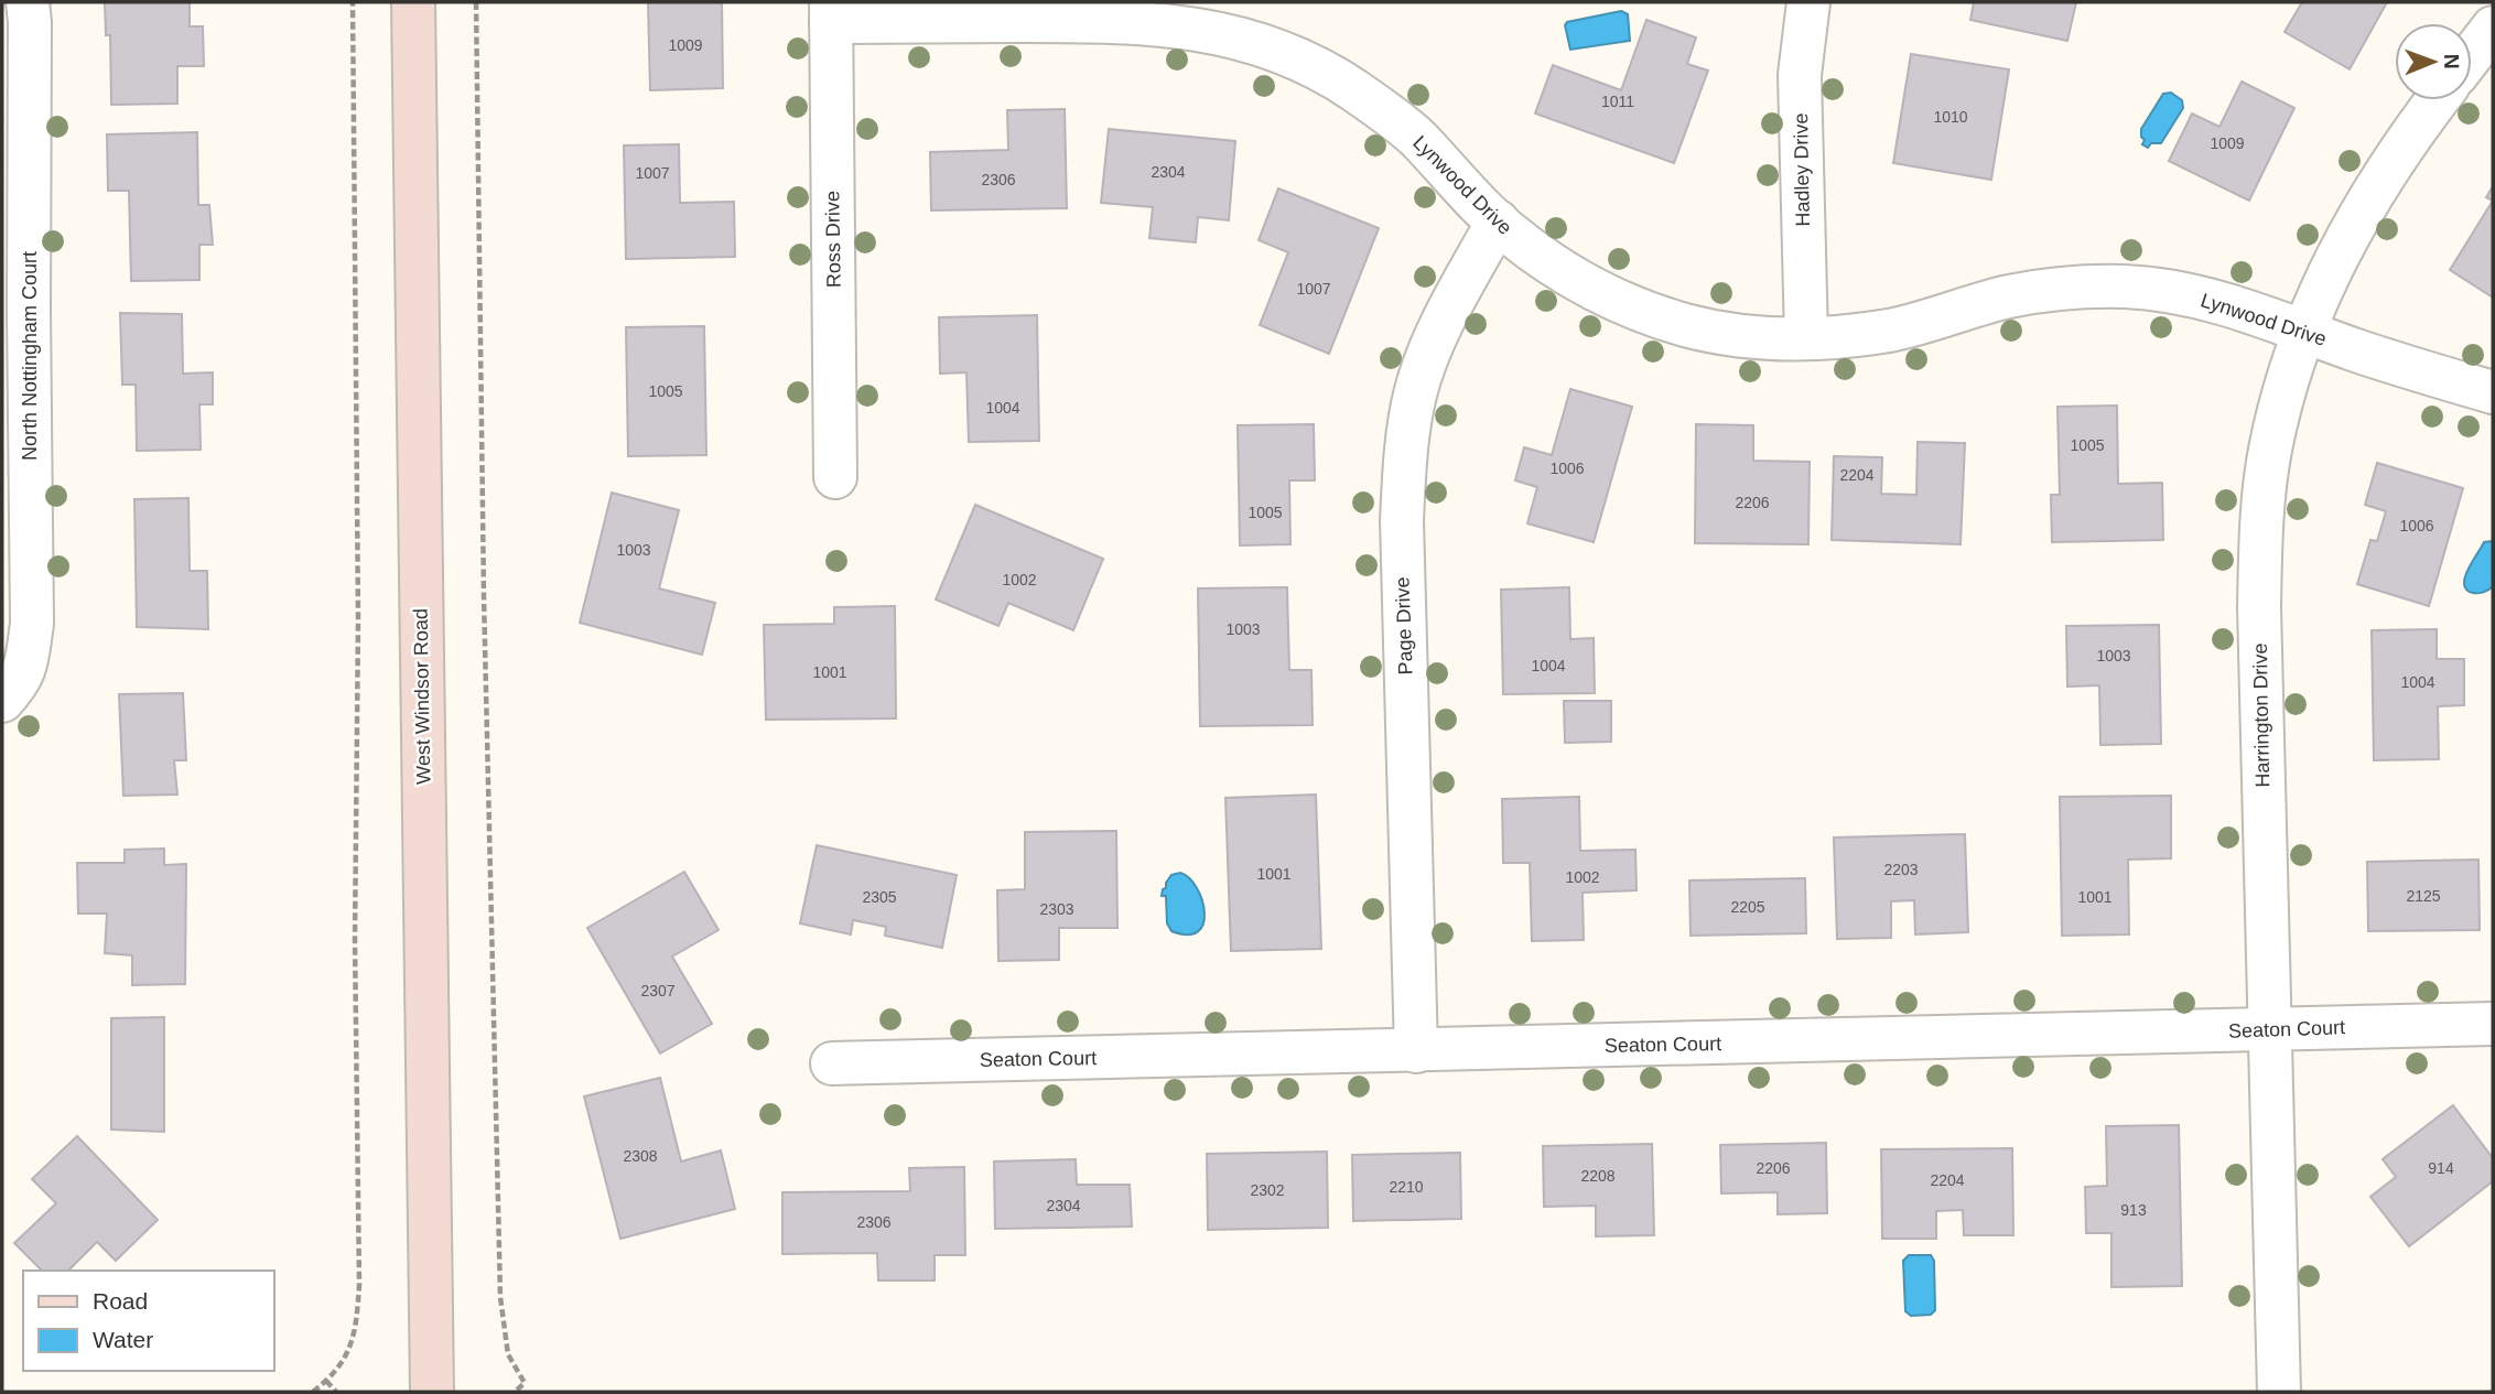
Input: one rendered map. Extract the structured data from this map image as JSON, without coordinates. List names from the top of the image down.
{
  "streets": {
    "main road": ["West Windsor Road"],
    "street": [
      "Hadley Drive",
      "Lynwood Drive",
      "Ross Drive",
      "North Nottingham Court",
      "Page Drive",
      "Harrington Drive",
      "Seaton Court"
    ]
  },
  "crossings": [
    ["Hadley Drive", "Lynwood Drive"],
    ["Lynwood Drive", "Ross Drive"],
    ["Lynwood Drive", "Page Drive"],
    ["Lynwood Drive", "Harrington Drive"],
    ["Page Drive", "Seaton Court"],
    ["Harrington Drive", "Seaton Court"]
  ],
  "house_numbers": [
    "1009",
    "1011",
    "1010",
    "1009",
    "2304",
    "1007",
    "2306",
    "1007",
    "1005",
    "1004",
    "1005",
    "1006",
    "2204",
    "2206",
    "1005",
    "1006",
    "1003",
    "1002",
    "1003",
    "1003",
    "1004",
    "1001",
    "1004",
    "2203",
    "1001",
    "1002",
    "2125",
    "2305",
    "1001",
    "2205",
    "2303",
    "2307",
    "2308",
    "2206",
    "914",
    "2208",
    "2204",
    "2210",
    "2302",
    "2304",
    "913",
    "2306"
  ],
  "legend": ["Road", "Water"],
  "north": "right"
}
